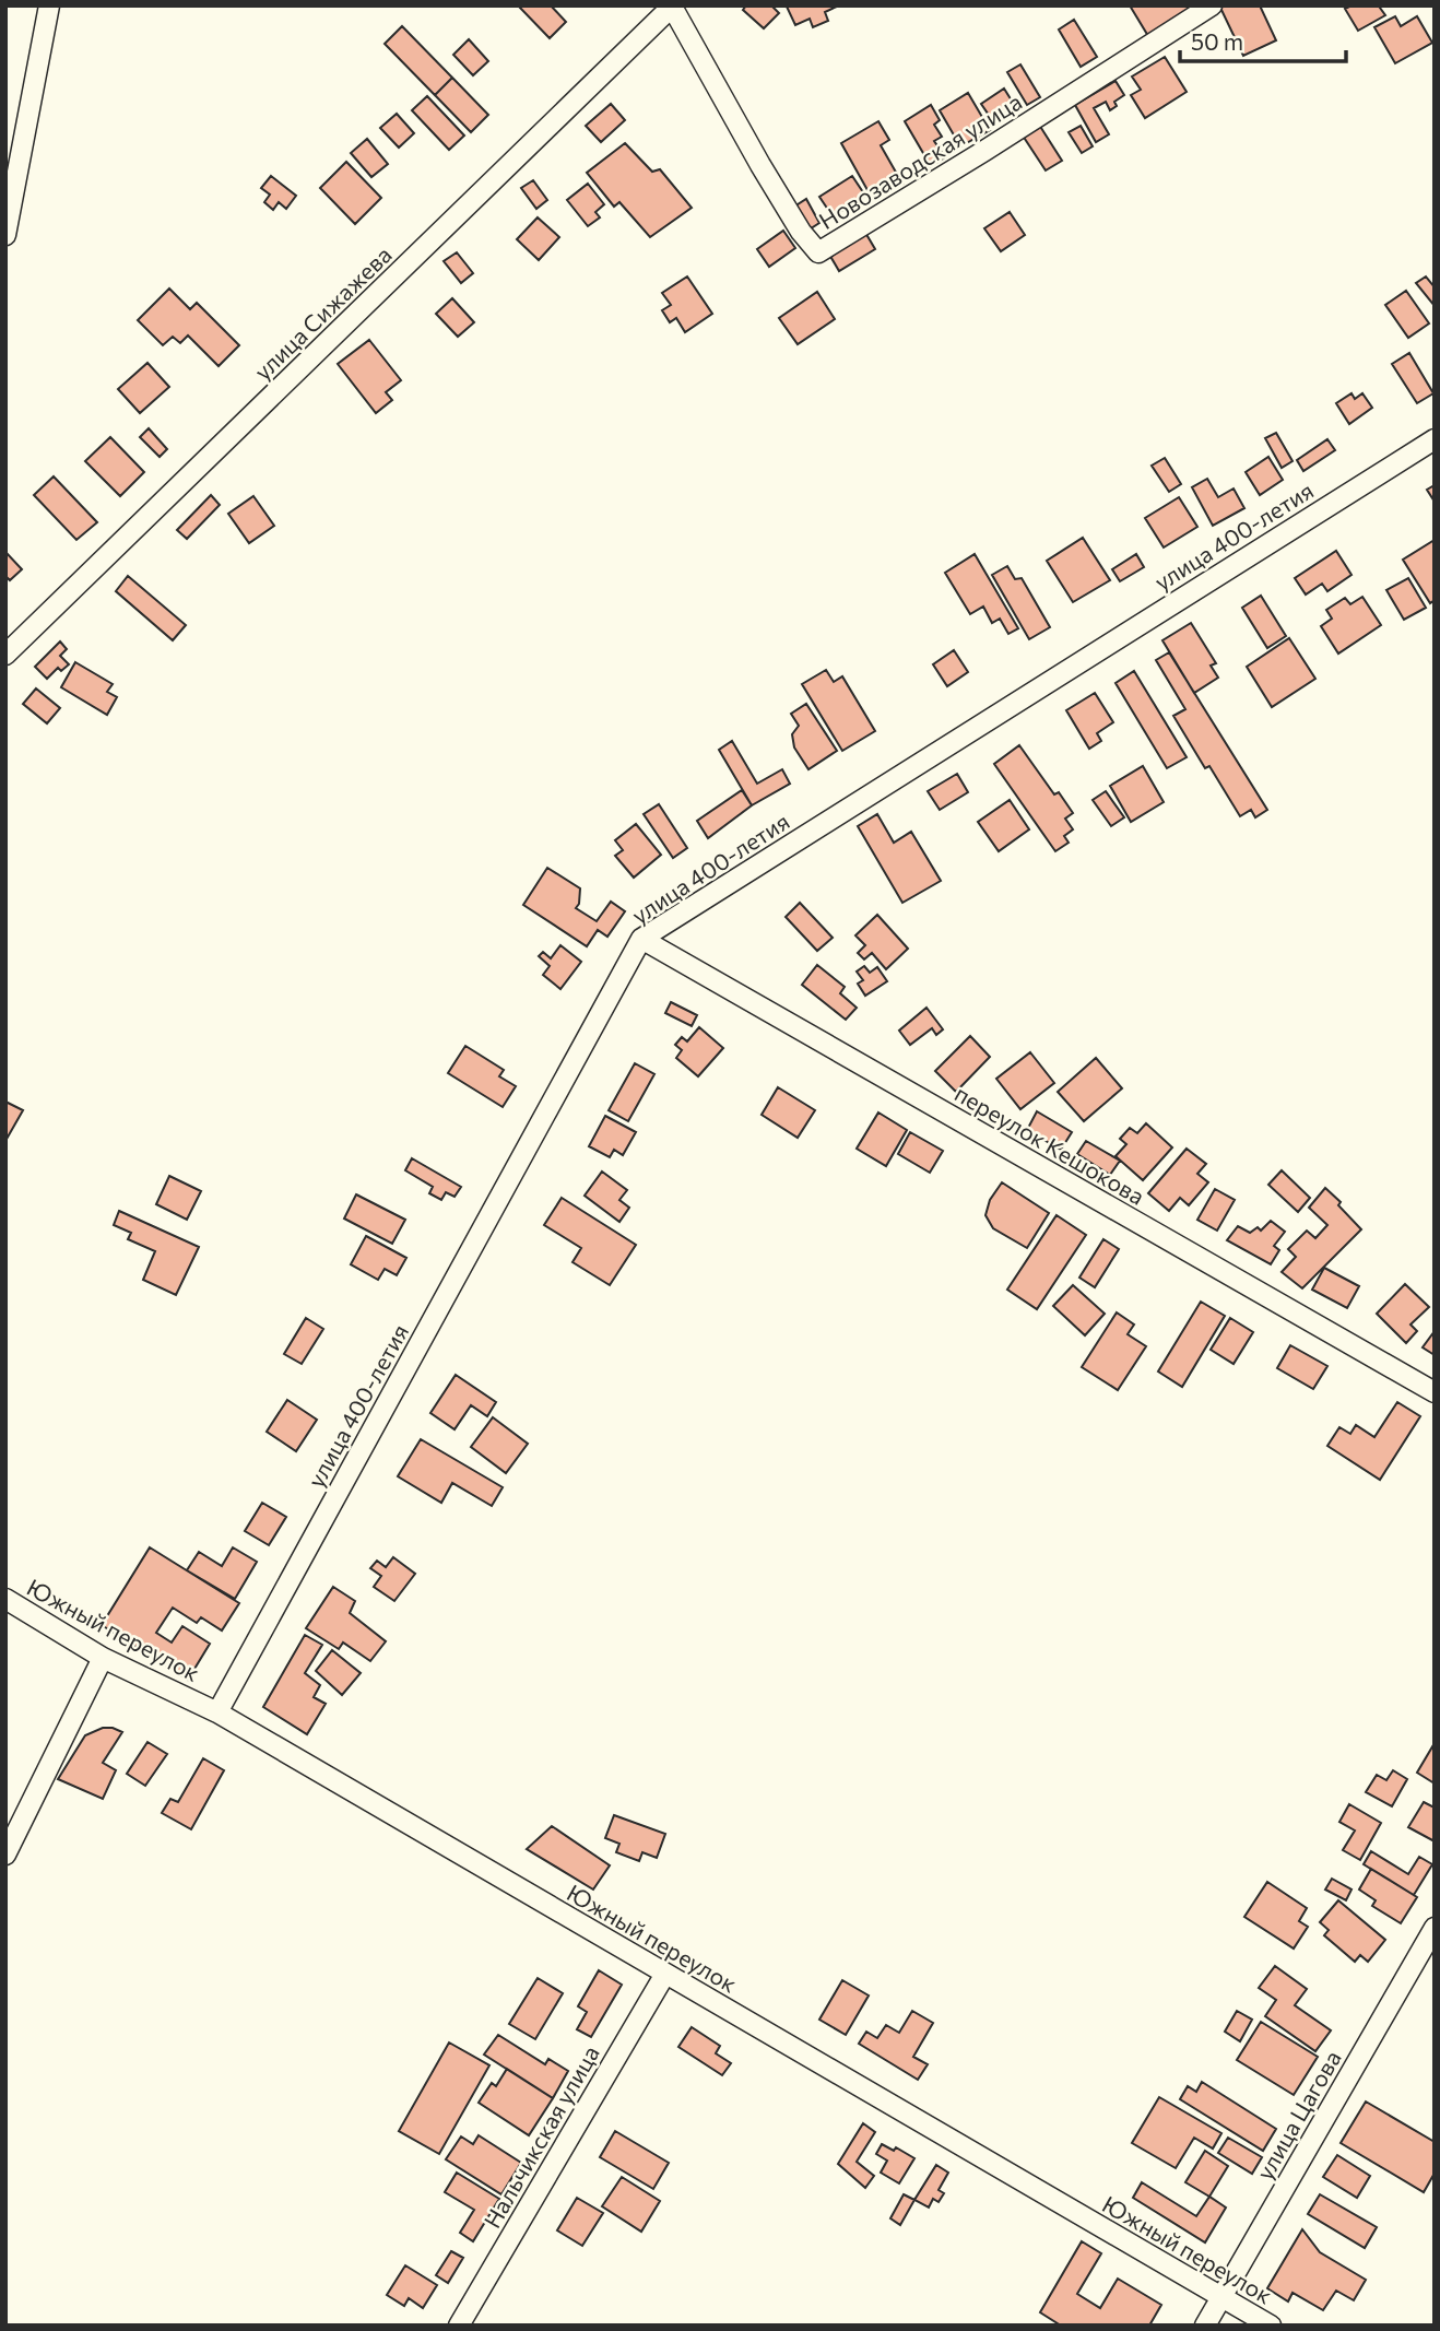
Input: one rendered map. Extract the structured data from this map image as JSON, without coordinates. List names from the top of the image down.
{
  "streets": {
    "street": [
      "Новозаводская улица",
      "улица Сижажева",
      "улица 400-летия",
      "переулок Кешокова",
      "Южный переулок",
      "улица Цагова",
      "Нальчикская улица"
    ]
  },
  "crossings": [
    ["Новозаводская улица", "улица Сижажева"],
    ["улица 400-летия", "переулок Кешокова"],
    ["улица 400-летия", "Южный переулок"],
    ["Южный переулок", "улица Цагова"],
    ["Южный переулок", "Нальчикская улица"]
  ],
  "scale_bar": "50 m"
}
